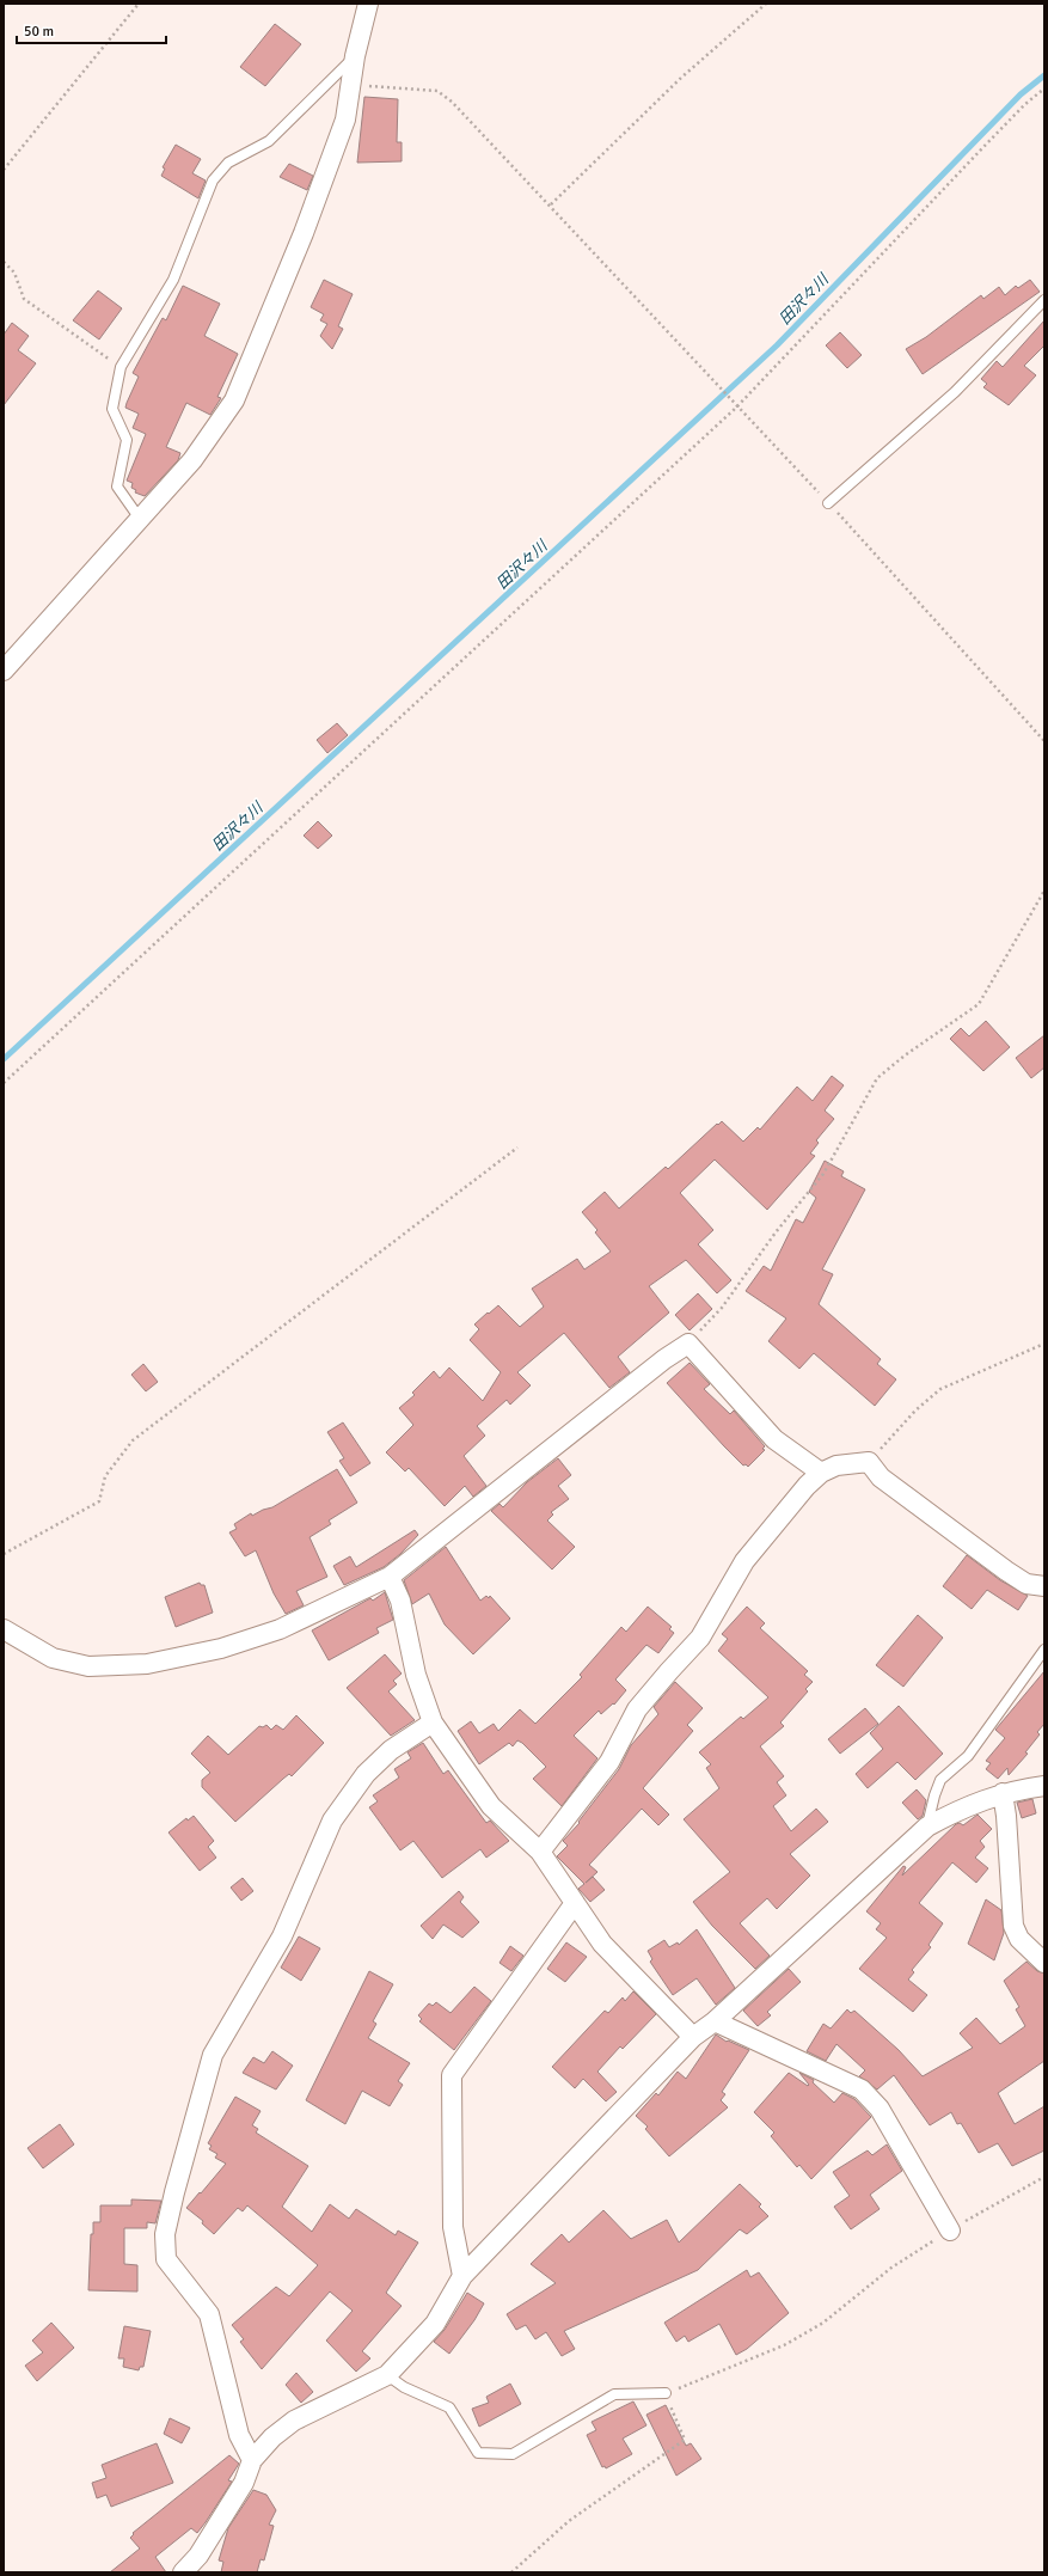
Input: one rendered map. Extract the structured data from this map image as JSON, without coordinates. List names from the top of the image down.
{
  "water": ["田沢々川"],
  "scale_bar": "50 m"
}
